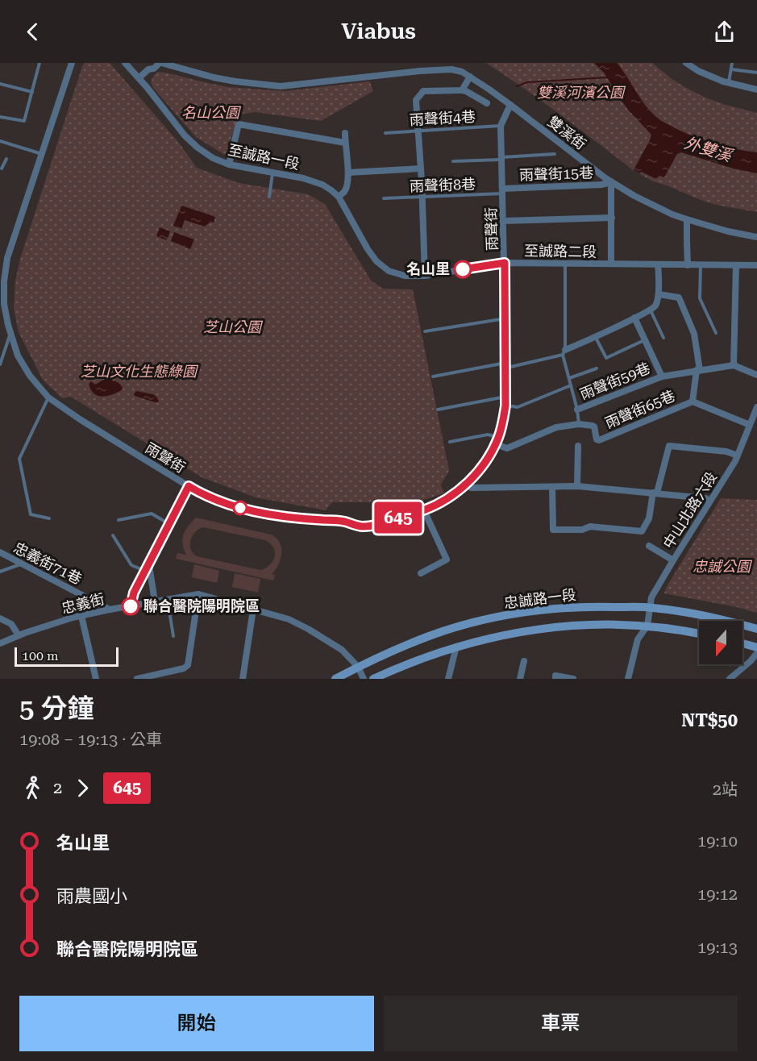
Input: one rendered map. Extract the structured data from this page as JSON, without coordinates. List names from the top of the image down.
{
  "streets": {
    "street": [
      "雙溪街",
      "至誠路一段",
      "雨聲街15巷",
      "雨聲街",
      "至誠路二段",
      "雨聲街59巷",
      "雨聲街65巷",
      "中山北路六段",
      "忠義街71巷",
      "忠誠路一段",
      "忠義街"
    ],
    "lane": ["雨聲街4巷", "雨聲街8巷"]
  },
  "crossings": [
    ["雨聲街4巷", "雨聲街"],
    ["雙溪街", "雨聲街15巷"],
    ["雙溪街", "雨聲街"],
    ["至誠路一段", "至誠路二段"],
    ["雨聲街15巷", "雨聲街8巷"],
    ["雨聲街15巷", "雨聲街"],
    ["雨聲街8巷", "雨聲街"],
    ["雨聲街", "至誠路二段"],
    ["雨聲街", "雨聲街59巷"],
    ["雨聲街59巷", "雨聲街65巷"],
    ["中山北路六段", "忠誠路一段"],
    ["忠義街71巷", "忠義街"],
    ["忠誠路一段", "忠義街"]
  ],
  "water": ["外雙溪"],
  "parks": [
    "雙溪河濱公園",
    "名山公園",
    "芝山公園",
    "芝山文化生態綠園",
    "忠誠公園"
  ],
  "places": ["名山里", "聯合醫院陽明院區"],
  "lines": ["bus line 645"],
  "scale_bar": "100 m",
  "north": "bottom",
  "page": {
    "header": "Viabus",
    "on_map": "645",
    "scale": "100 m",
    "heading": ["5 分鐘", "19:08 – 19:13 · 公車", "NT$50"],
    "legs": ["2", "645", "2站"],
    "list": [
      {
        "name": "名山里",
        "value": "19:10"
      },
      {
        "name": "雨農國小",
        "value": "19:12"
      },
      {
        "name": "聯合醫院陽明院區",
        "value": "19:13"
      }
    ],
    "buttons": ["開始", "車票"]
  }
}
